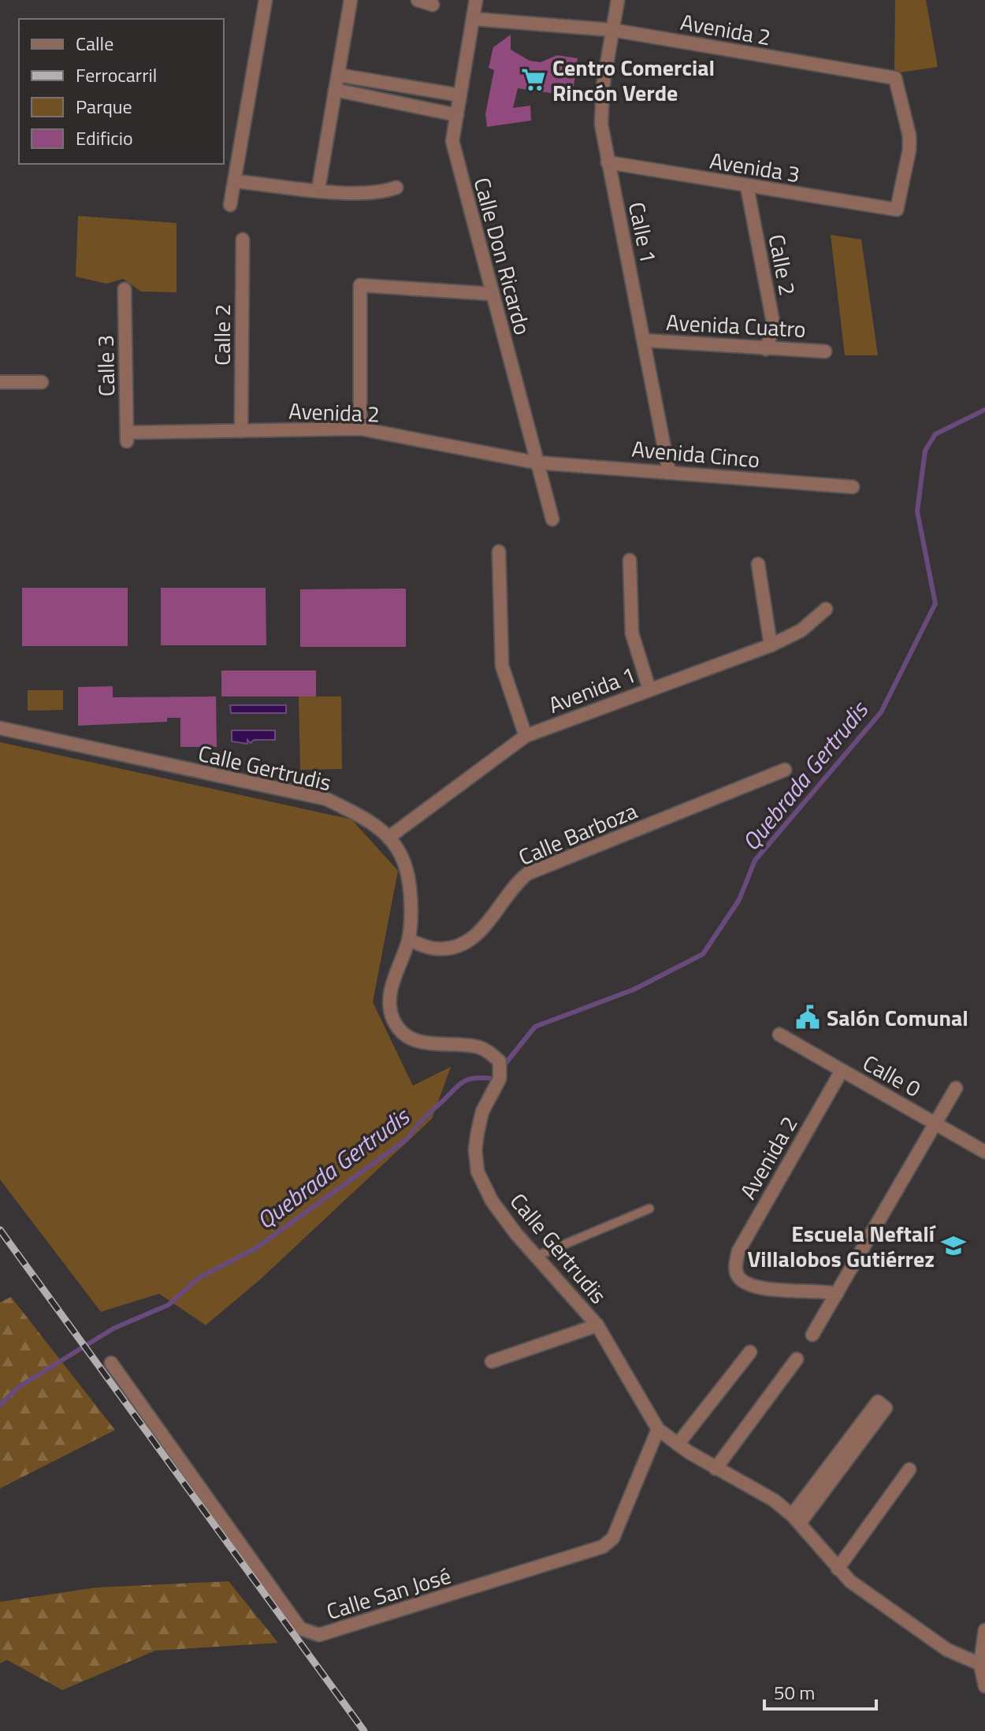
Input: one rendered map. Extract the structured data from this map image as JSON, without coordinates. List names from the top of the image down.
{
  "streets": {
    "street": [
      "Avenida 2",
      "Avenida 3",
      "Calle 1",
      "Calle Don Ricardo",
      "Calle 2",
      "Avenida Cuatro",
      "Calle 3",
      "Avenida Cinco",
      "Avenida 1",
      "Calle Gertrudis",
      "Calle Barboza",
      "Calle 0",
      "Calle San José"
    ]
  },
  "crossings": [
    ["Avenida 2", "Avenida 3"],
    ["Avenida 2", "Calle 1"],
    ["Avenida 2", "Calle Don Ricardo"],
    ["Avenida 2", "Calle 2"],
    ["Avenida 2", "Calle 3"],
    ["Avenida 2", "Avenida Cinco"],
    ["Avenida 2", "Calle 0"],
    ["Avenida 3", "Calle 1"],
    ["Avenida 3", "Calle 2"],
    ["Calle 1", "Avenida Cuatro"],
    ["Calle 1", "Avenida Cinco"],
    ["Calle Don Ricardo", "Avenida Cinco"],
    ["Calle 2", "Avenida Cuatro"],
    ["Avenida 1", "Calle Gertrudis"],
    ["Calle Gertrudis", "Calle Barboza"],
    ["Calle Gertrudis", "Calle San José"]
  ],
  "water": ["Quebrada Gertrudis"],
  "places": {
    "supermarket": ["Centro Comercial Rincón Verde"],
    "public building": ["Salón Comunal"],
    "school or university": ["Escuela Neftalí Villalobos Gutiérrez"]
  },
  "legend": [
    "Calle",
    "Ferrocarril",
    "Parque",
    "Edificio"
  ],
  "scale_bar": "50 m"
}
